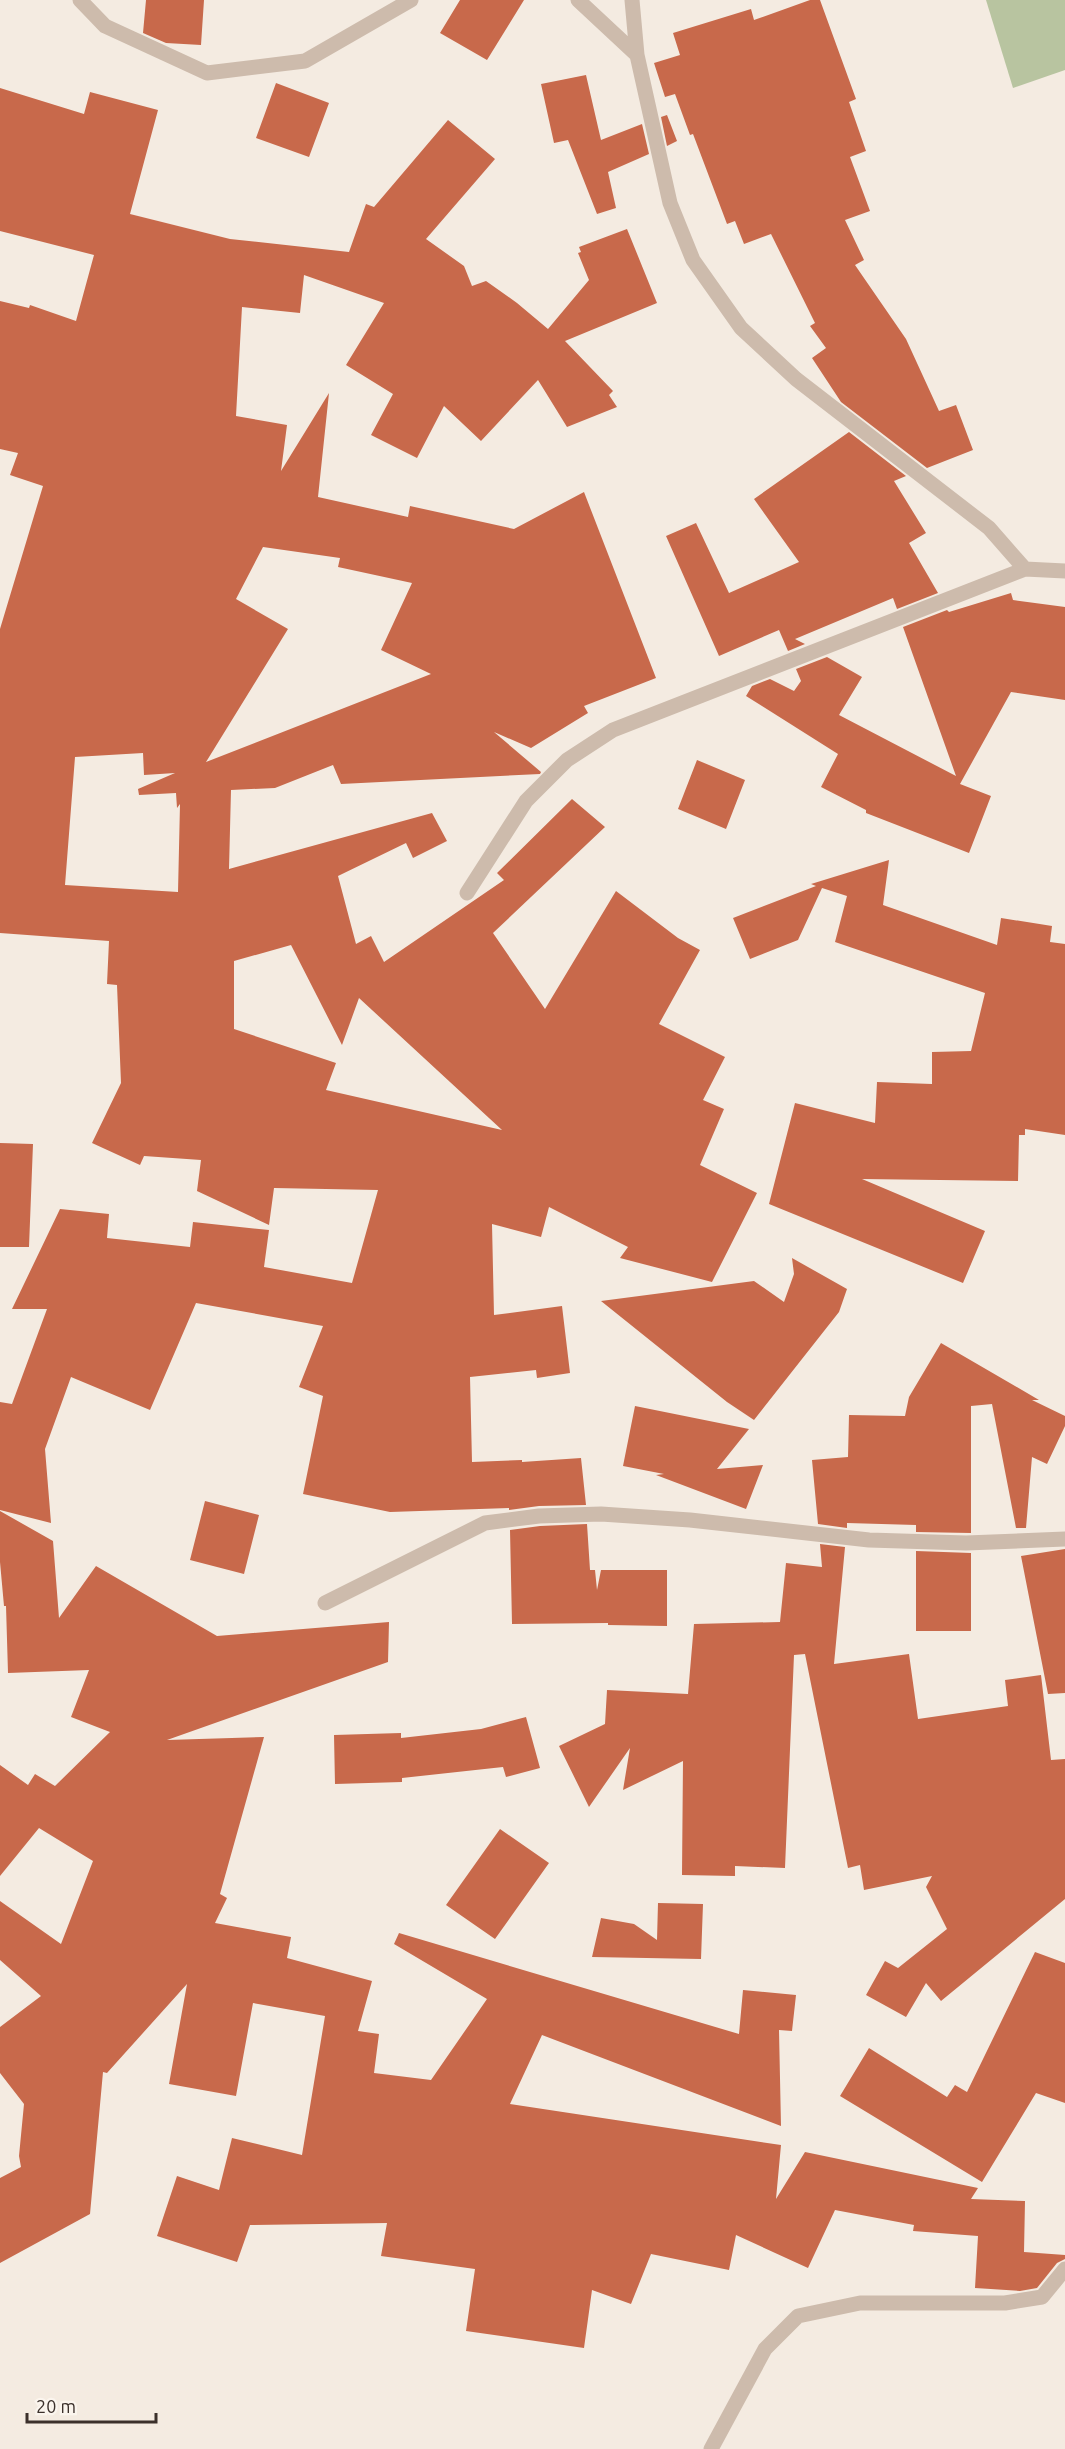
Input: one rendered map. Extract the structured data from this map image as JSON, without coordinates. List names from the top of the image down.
{
  "scale_bar": "20 m"
}
